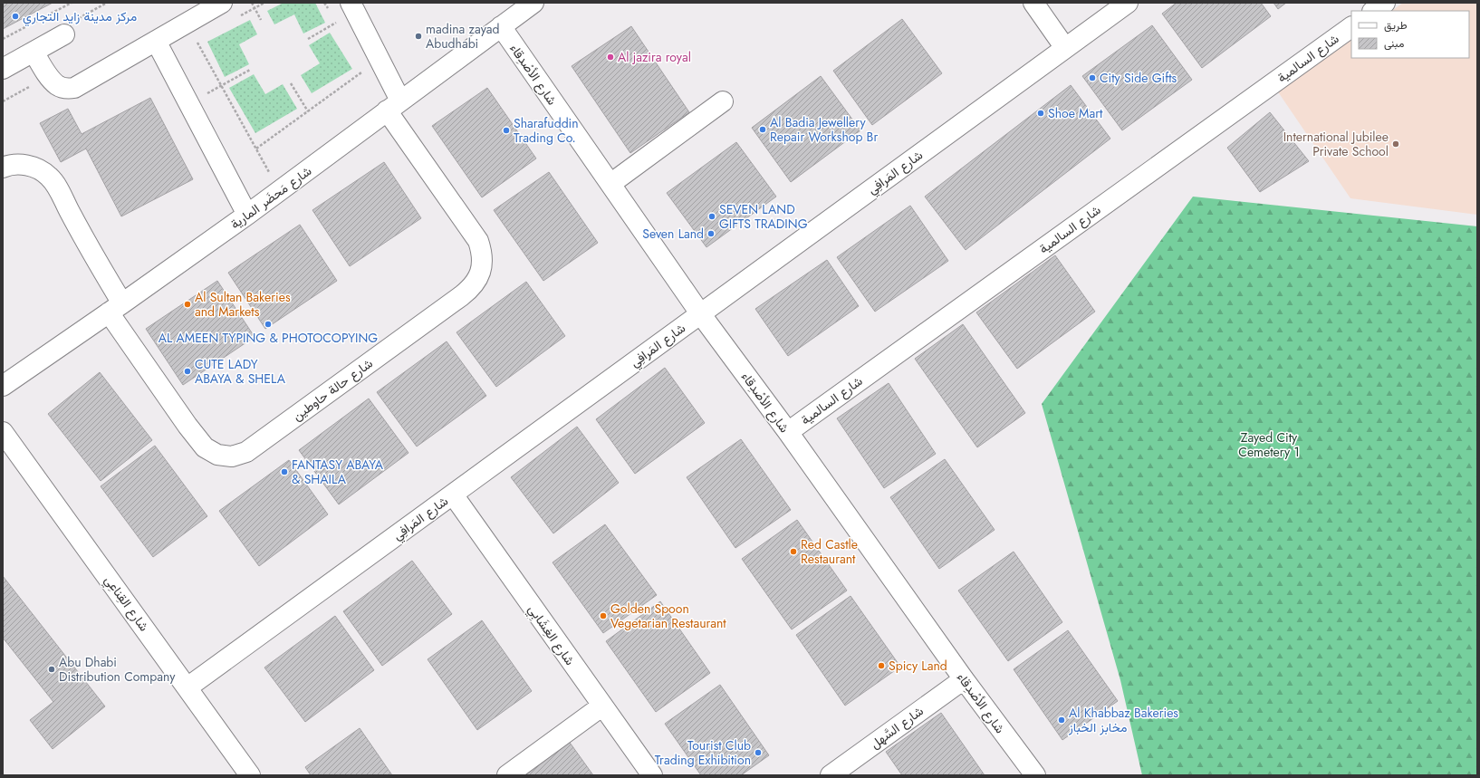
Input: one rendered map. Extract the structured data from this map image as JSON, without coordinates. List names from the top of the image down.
{
  "streets": {
    "street": [
      "شارع السالمية",
      "شارع الأصْدِقاء",
      "شارع المَرافِي",
      "شارع مَحضَر المارية",
      "شارع حالة حاوطين",
      "شارع القِناعِي",
      "شارع الغِشَابِي",
      "شارع السَّهل"
    ]
  },
  "crossings": [
    ["شارع السالمية", "شارع الأصْدِقاء"],
    ["شارع الأصْدِقاء", "شارع المَرافِي"],
    ["شارع الأصْدِقاء", "شارع مَحضَر المارية"],
    ["شارع الأصْدِقاء", "شارع السَّهل"],
    ["شارع المَرافِي", "شارع القِناعِي"],
    ["شارع المَرافِي", "شارع الغِشَابِي"],
    ["شارع مَحضَر المارية", "شارع حالة حاوطين"]
  ],
  "parks": ["Zayed City Cemetery 1"],
  "places": [
    "مركز مدينة زايد التجاري",
    "madina zayad Abudhabi",
    "Al jazira royal",
    "City Side Gifts",
    "Shoe Mart",
    "Al Badia Jewellery Repair Workshop Br",
    "Sharafuddin Trading Co.",
    "International Jubilee Private School",
    "SEVEN LAND GIFTS TRADING",
    "Seven Land",
    "Al Sultan Bakeries and Markets",
    "AL AMEEN TYPING & PHOTOCOPYING",
    "CUTE LADY ABAYA & SHELA",
    "FANTASY ABAYA & SHAILA",
    "Red Castle Restaurant",
    "Golden Spoon Vegetarian Restaurant",
    "Spicy Land",
    "Abu Dhabi Distribution Company",
    "Al Khabbaz Bakeries مخابز الخباز",
    "Tourist Club Trading Exhibition"
  ],
  "legend": ["طريق", "مبنى"]
}
